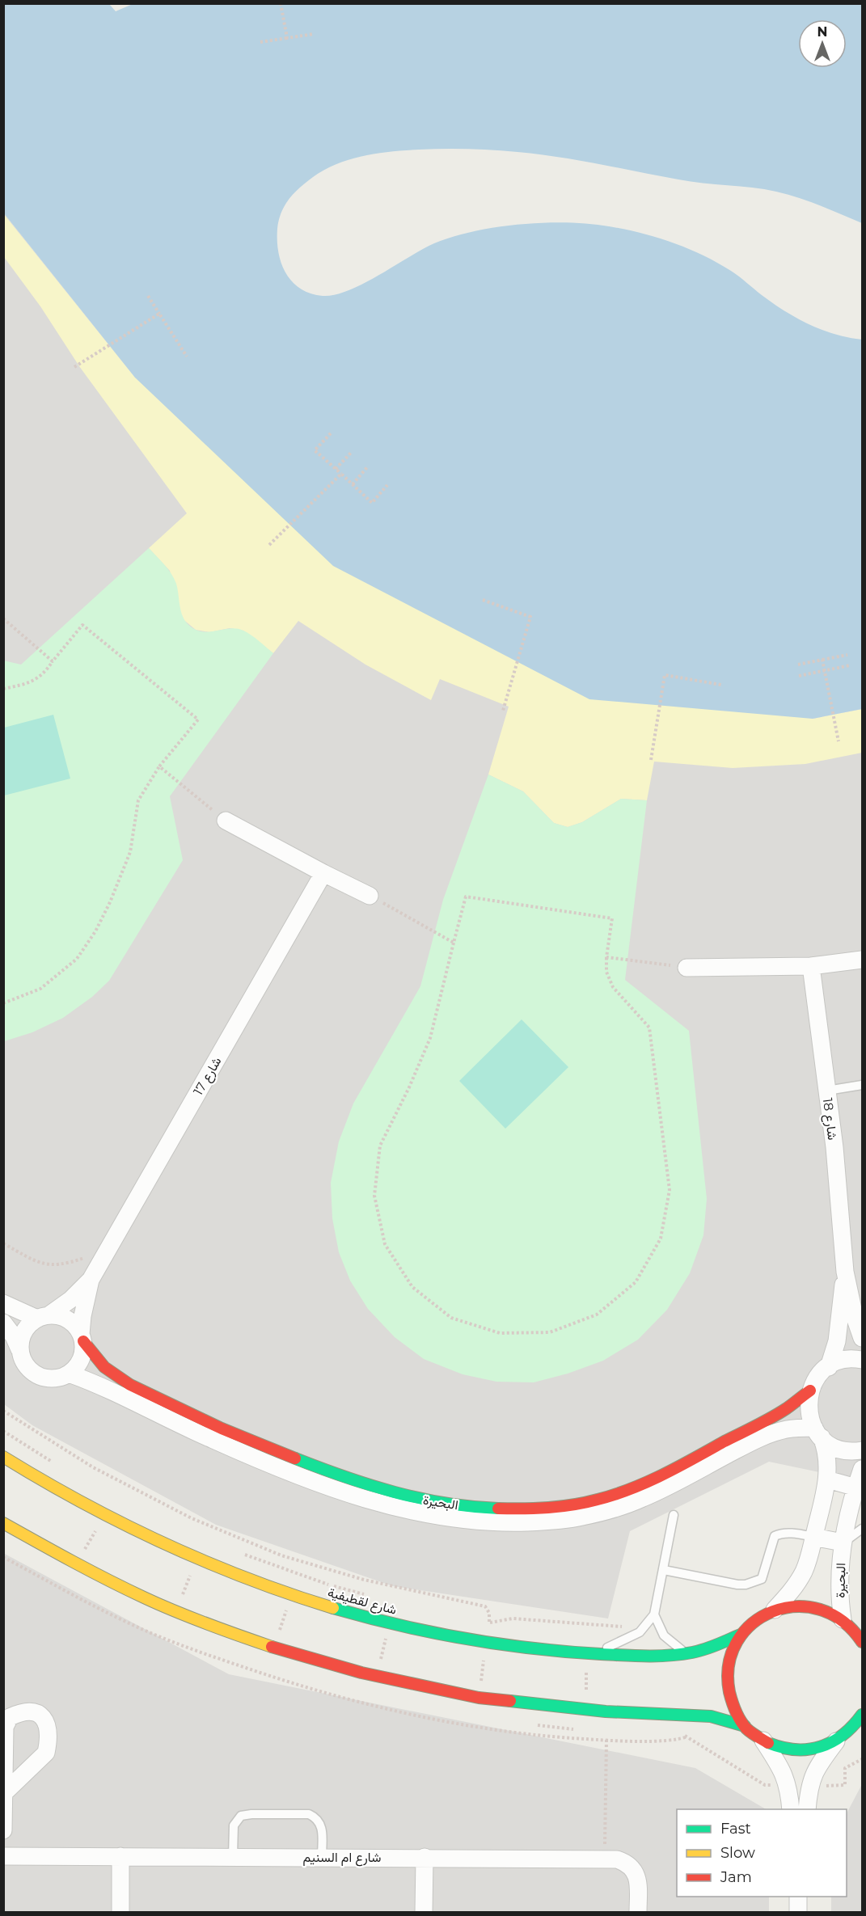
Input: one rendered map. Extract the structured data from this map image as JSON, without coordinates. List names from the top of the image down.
{
  "streets": {
    "street": [
      "شارع 17",
      "شارع 18",
      "البحيرة",
      "شارع لقطيفية",
      "شارع ام السنيم"
    ]
  },
  "crossings": [
    ["شارع 17", "البحيرة"]
  ],
  "legend": ["Fast", "Slow", "Jam"],
  "north": "top"
}
